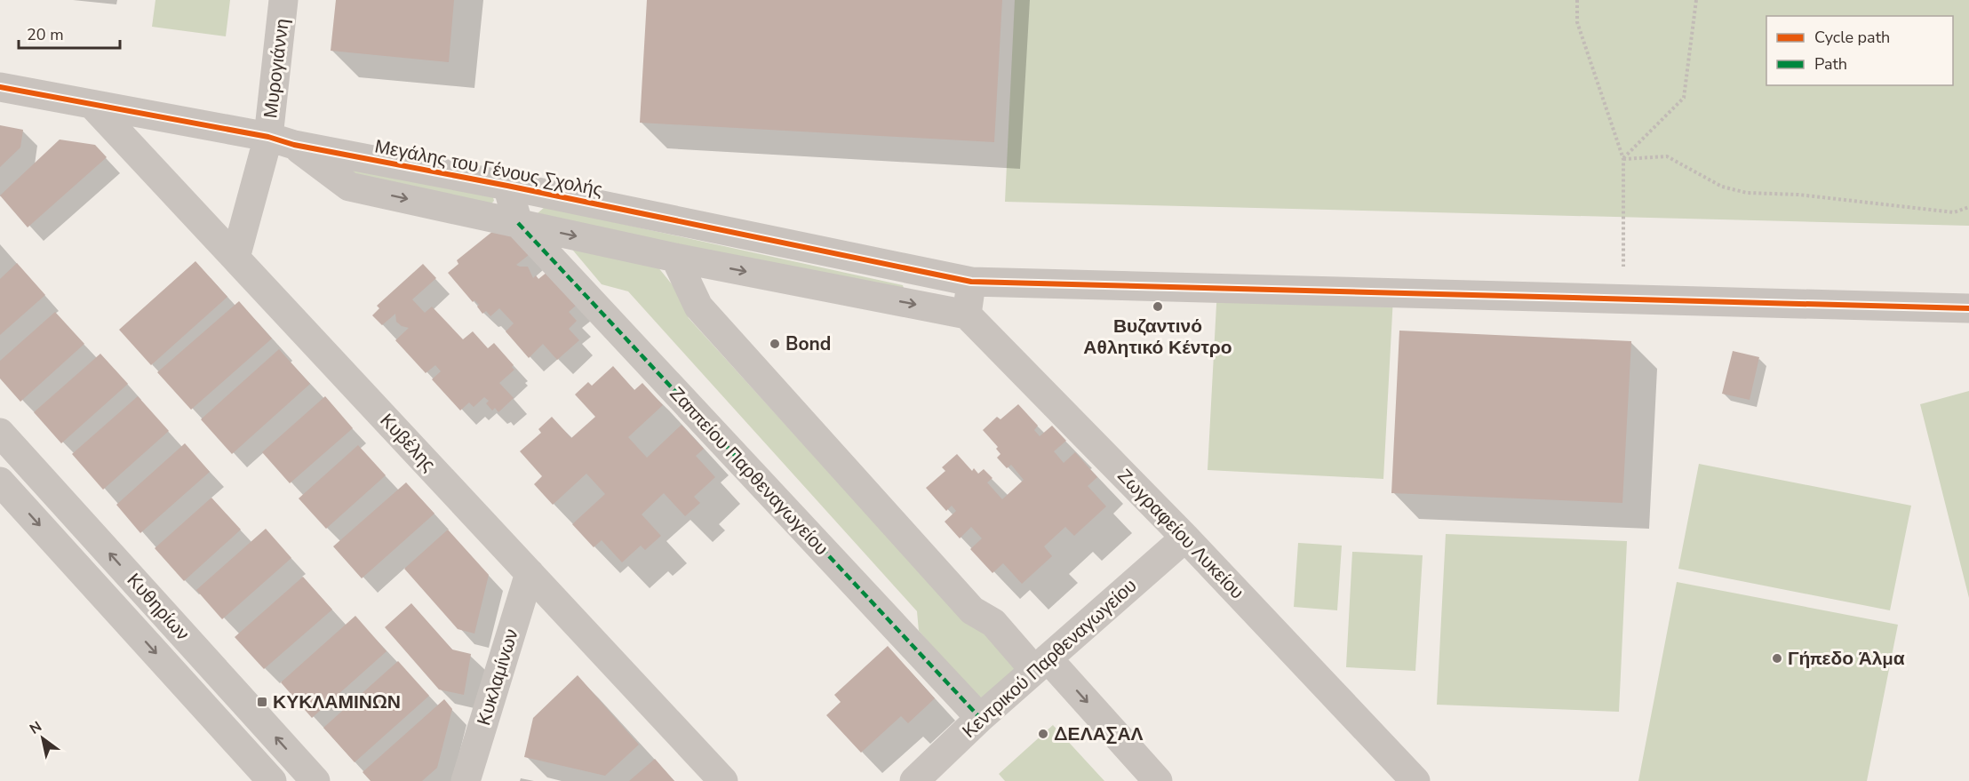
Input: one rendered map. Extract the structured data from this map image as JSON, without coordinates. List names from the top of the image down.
{
  "streets": {
    "street": [
      "Μυρογιάννη",
      "Μεγάλης του Γένους Σχολής",
      "Κυβέλης",
      "Ζαππείου Παρθεναγωγείου",
      "Ζωγραφείου Λυκείου",
      "Κυθηρίων",
      "Κεντρικού Παρθεναγωγείου",
      "Κυκλαμίνων"
    ]
  },
  "crossings": [
    ["Μυρογιάννη", "Μεγάλης του Γένους Σχολής"],
    ["Μυρογιάννη", "Κυβέλης"],
    ["Μεγάλης του Γένους Σχολής", "Κυβέλης"],
    ["Μεγάλης του Γένους Σχολής", "Ζαππείου Παρθεναγωγείου"],
    ["Μεγάλης του Γένους Σχολής", "Ζωγραφείου Λυκείου"],
    ["Κυβέλης", "Κυκλαμίνων"],
    ["Ζαππείου Παρθεναγωγείου", "Κεντρικού Παρθεναγωγείου"],
    ["Ζωγραφείου Λυκείου", "Κεντρικού Παρθεναγωγείου"]
  ],
  "places": {
    "other": [
      "Βυζαντινό Αθλητικό Κέντρο",
      "Bond",
      "Γήπεδο Άλμα",
      "ΔΕΛΑΣΑΛ"
    ],
    "transit": ["ΚΥΚΛΑΜΙΝΩΝ"]
  },
  "legend": ["Cycle path", "Path"],
  "scale_bar": "20 m",
  "north": "top left"
}
